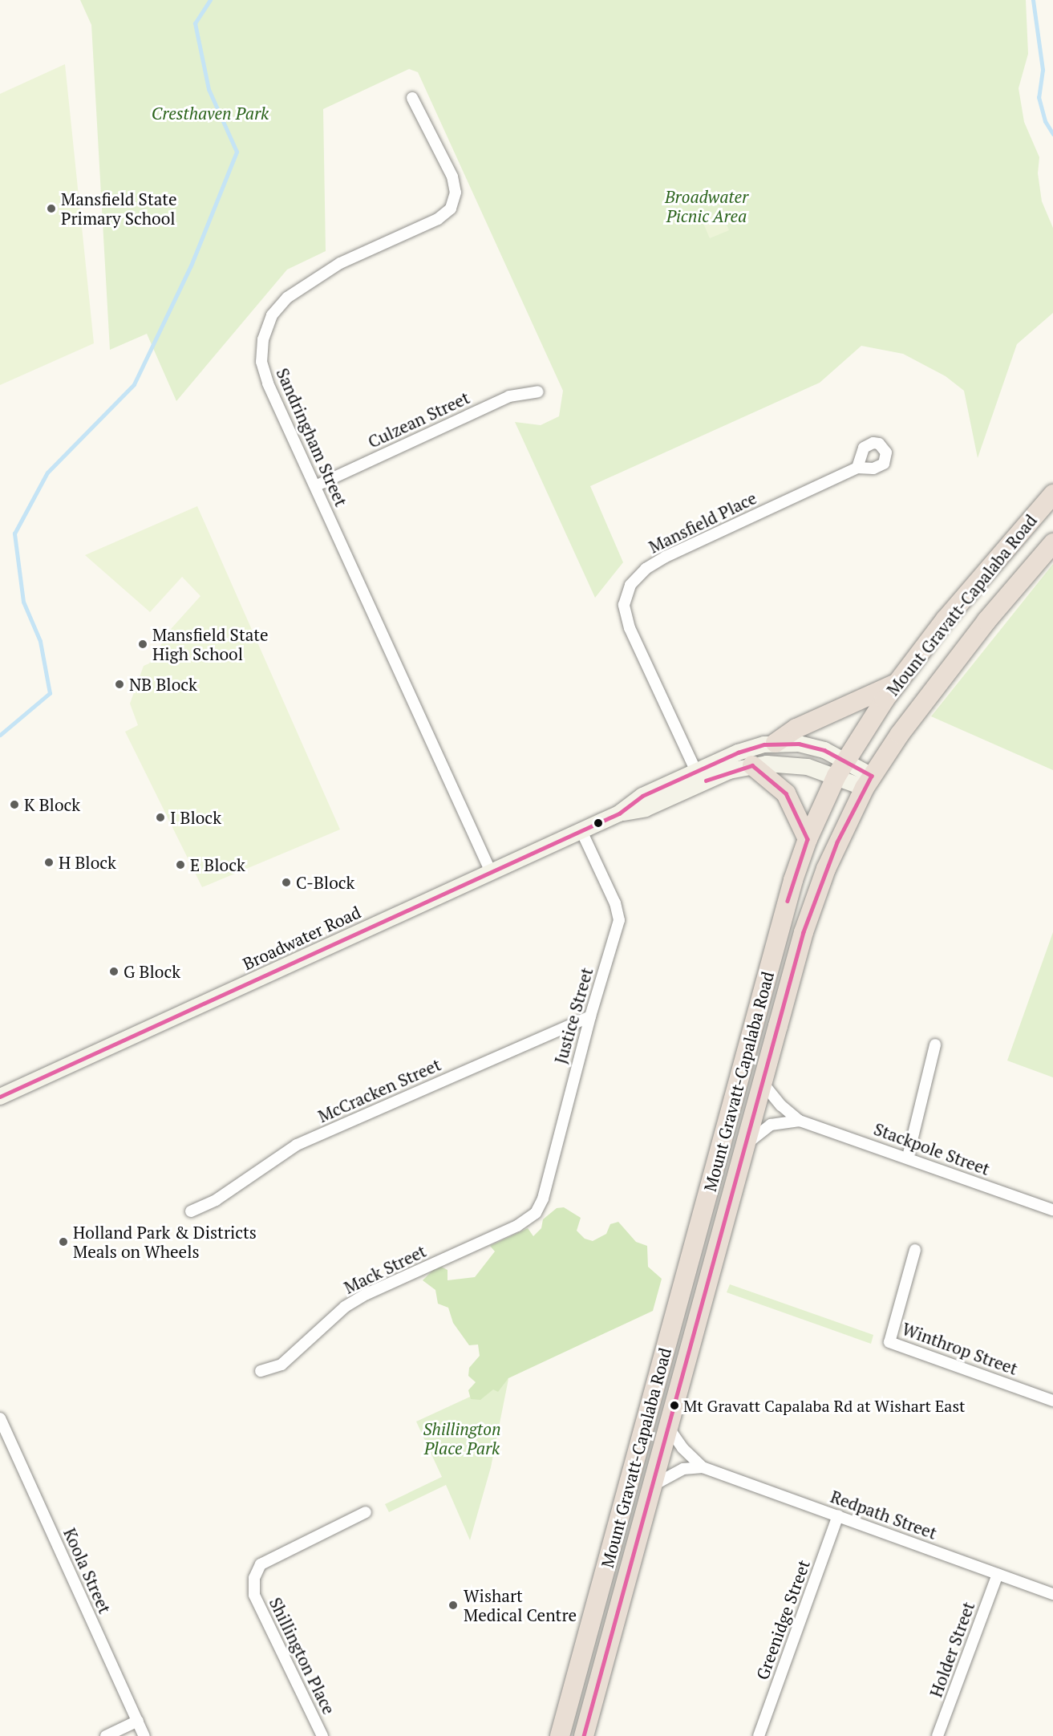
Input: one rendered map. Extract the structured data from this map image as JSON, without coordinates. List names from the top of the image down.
{
  "streets": {
    "highway": ["Mount Gravatt-Capalaba Road"],
    "main road": ["Broadwater Road"],
    "street": [
      "Culzean Street",
      "Sandringham Street",
      "Mansfield Place",
      "Justice Street",
      "McCracken Street",
      "Stackpole Street",
      "Mack Street",
      "Winthrop Street",
      "Redpath Street",
      "Koola Street",
      "Greenidge Street",
      "Holder Street",
      "Shillington Place"
    ]
  },
  "crossings": [
    ["Culzean Street", "Sandringham Street"],
    ["Sandringham Street", "Broadwater Road"],
    ["Mansfield Place", "Broadwater Road"],
    ["Mount Gravatt-Capalaba Road", "Broadwater Road"],
    ["Mount Gravatt-Capalaba Road", "Stackpole Street"],
    ["Mount Gravatt-Capalaba Road", "Redpath Street"],
    ["Broadwater Road", "Justice Street"],
    ["Justice Street", "McCracken Street"],
    ["Justice Street", "Mack Street"],
    ["Redpath Street", "Greenidge Street"],
    ["Redpath Street", "Holder Street"]
  ],
  "parks": ["Cresthaven Park", "Broadwater Picnic Area", "Shillington Place Park"],
  "places": [
    "Mansfield State Primary School",
    "Mansfield State High School",
    "NB Block",
    "K Block",
    "I Block",
    "H Block",
    "E Block",
    "C-Block",
    "G Block",
    "Holland Park & Districts Meals on Wheels",
    "Mt Gravatt Capalaba Rd at Wishart East",
    "Wishart Medical Centre"
  ]
}
